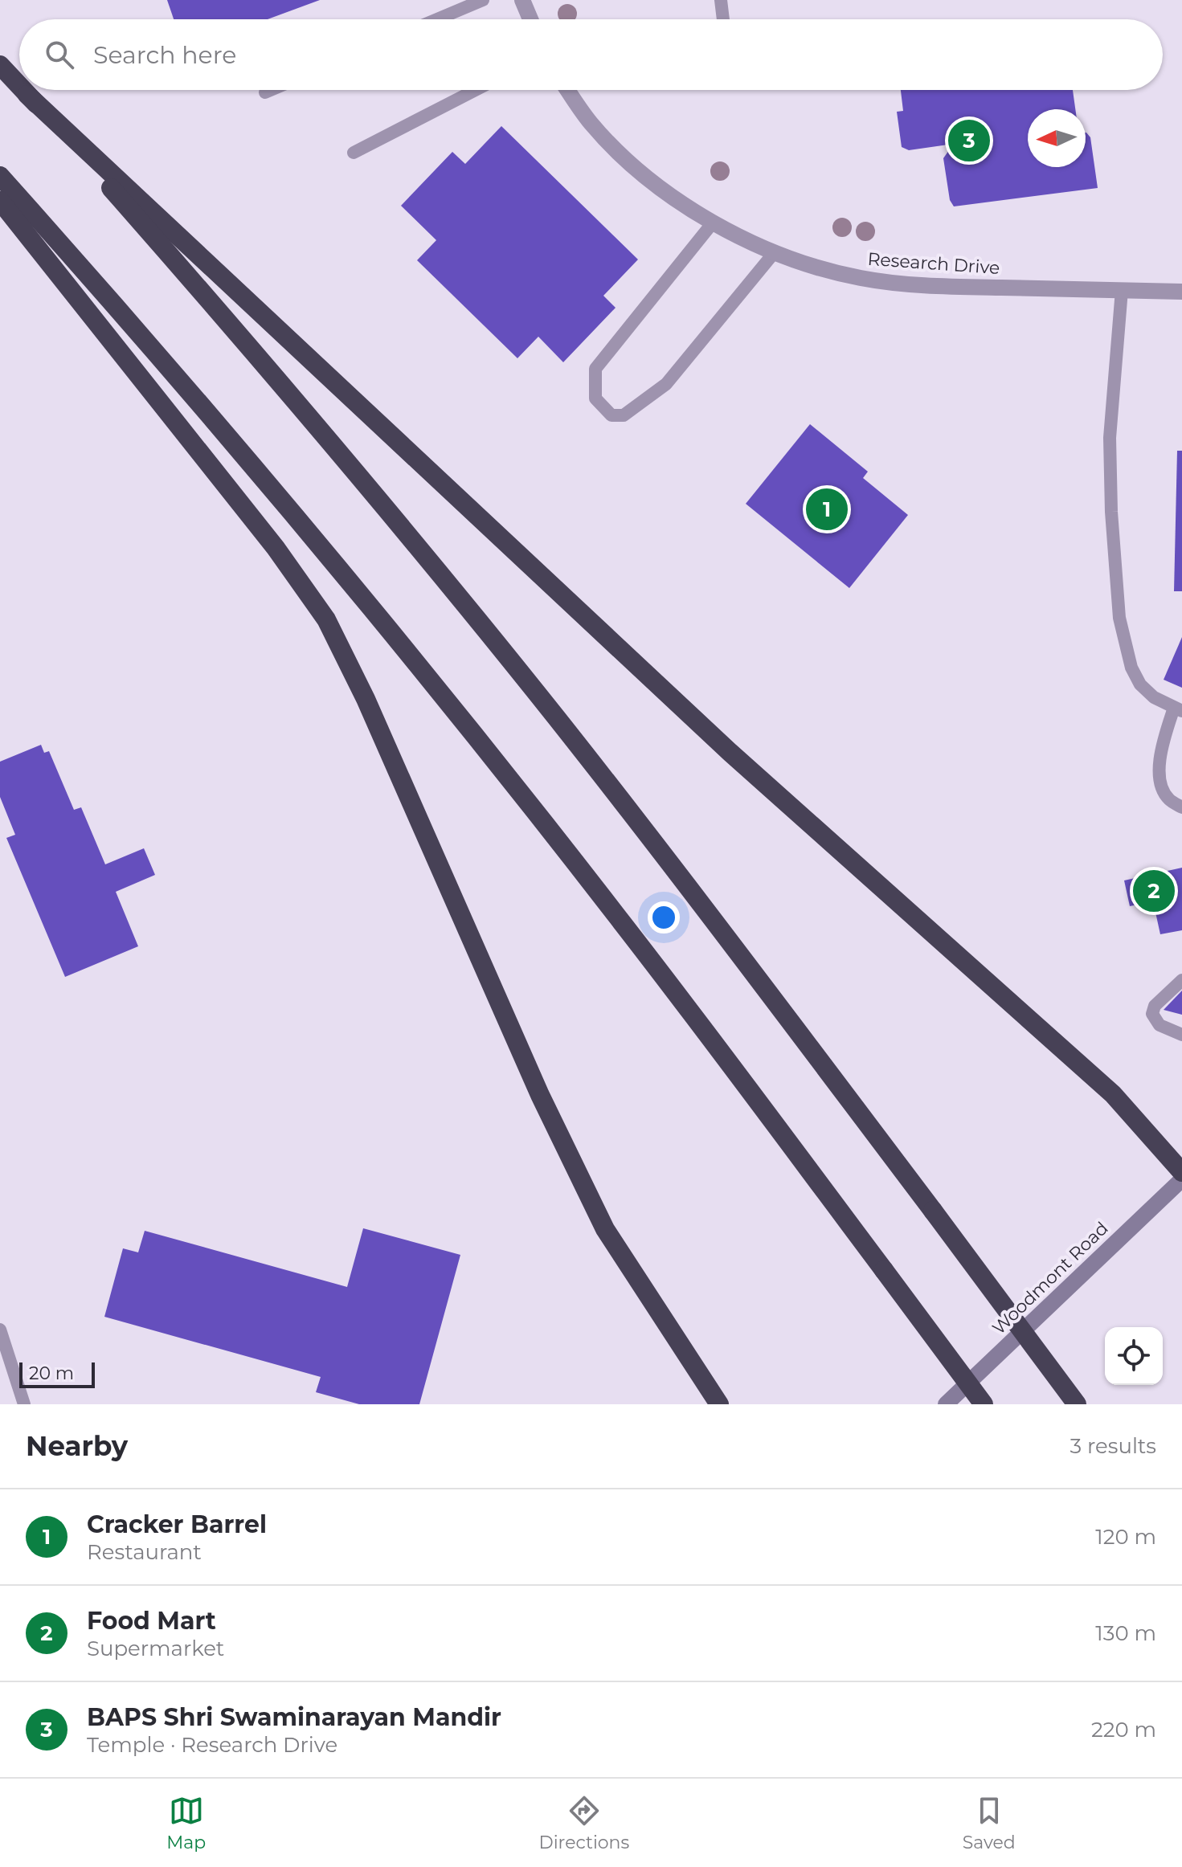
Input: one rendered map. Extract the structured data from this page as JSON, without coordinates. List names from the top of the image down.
{
  "streets": {
    "main road": ["Woodmont Road"],
    "street": ["Research Drive"]
  },
  "scale_bar": "20 m",
  "north": "left",
  "page": {
    "search": "Search here",
    "pins": ["3", "1", "2"],
    "scale": "20 m",
    "heading": ["Nearby", "3 results"],
    "list": [
      {
        "mark": "1",
        "name": "Cracker Barrel",
        "note": "Restaurant",
        "value": "120 m"
      },
      {
        "mark": "2",
        "name": "Food Mart",
        "note": "Supermarket",
        "value": "130 m"
      },
      {
        "mark": "3",
        "name": "BAPS Shri Swaminarayan Mandir",
        "note": "Temple · Research Drive",
        "value": "220 m"
      }
    ],
    "nav": ["Map", "Directions", "Saved"]
  }
}
